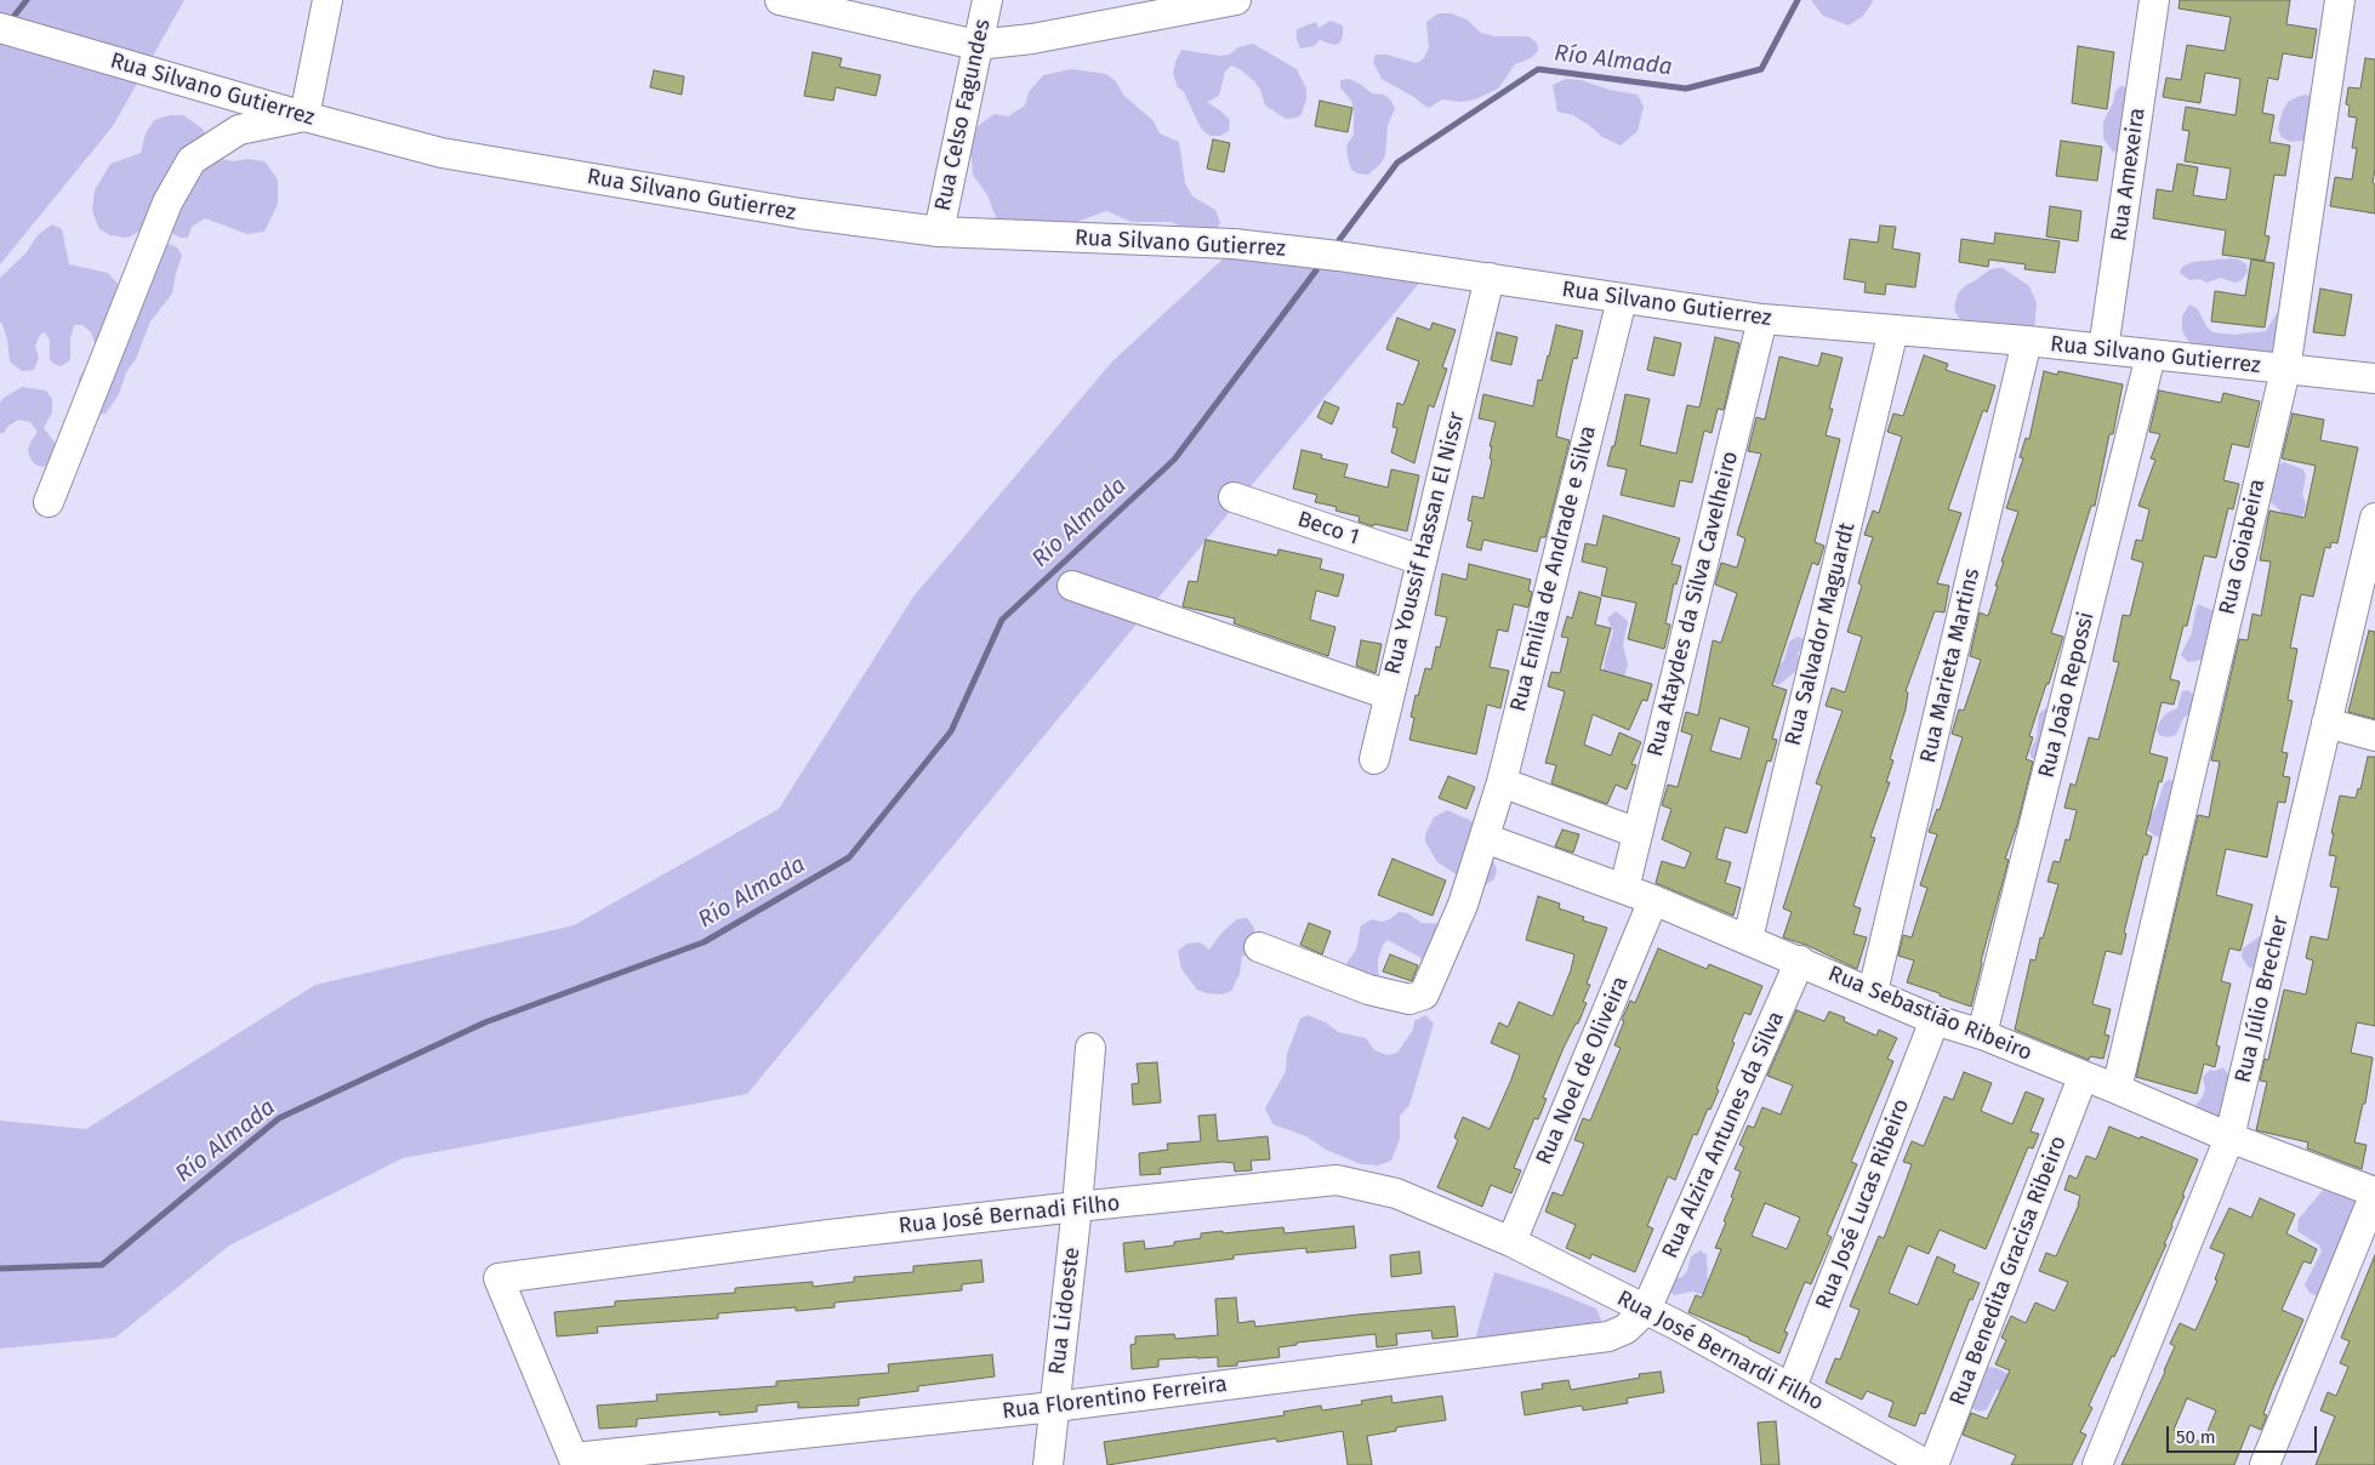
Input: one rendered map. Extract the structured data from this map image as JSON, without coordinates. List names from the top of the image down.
{
  "streets": {
    "street": [
      "Rua Silvano Gutierrez",
      "Rua Celso Fagundes",
      "Rua Amexeira",
      "Beco 1",
      "Rua Youssif Hassan El Nissr",
      "Rua Goiabeira",
      "Rua Emilia de Andrade e Silva",
      "Rua Ataydes da Silva Cavelheiro",
      "Rua Salvador Maguardt",
      "Rua Marieta Martins",
      "Rua João Repossi",
      "Rua Júlio Brecher",
      "Rua Sebastião Ribeiro",
      "Rua Noel de Oliveira",
      "Rua Alzira Antunes da Silva",
      "Rua José Lucas Ribeiro",
      "Rua José Bernadi Filho",
      "Rua Benedita Gracisa Ribeiro",
      "Rua Lidoeste",
      "Rua José Bernardi Filho",
      "Rua Florentino Ferreira"
    ]
  },
  "crossings": [
    ["Rua Silvano Gutierrez", "Rua Celso Fagundes"],
    ["Rua Silvano Gutierrez", "Rua Amexeira"],
    ["Rua Silvano Gutierrez", "Rua Youssif Hassan El Nissr"],
    ["Rua Silvano Gutierrez", "Rua Goiabeira"],
    ["Rua Silvano Gutierrez", "Rua Emilia de Andrade e Silva"],
    ["Rua Silvano Gutierrez", "Rua Ataydes da Silva Cavelheiro"],
    ["Rua Silvano Gutierrez", "Rua Salvador Maguardt"],
    ["Rua Silvano Gutierrez", "Rua Marieta Martins"],
    ["Rua Silvano Gutierrez", "Rua João Repossi"],
    ["Beco 1", "Rua Youssif Hassan El Nissr"],
    ["Rua Goiabeira", "Rua Sebastião Ribeiro"],
    ["Rua Emilia de Andrade e Silva", "Rua Sebastião Ribeiro"],
    ["Rua Ataydes da Silva Cavelheiro", "Rua Sebastião Ribeiro"],
    ["Rua Salvador Maguardt", "Rua Sebastião Ribeiro"],
    ["Rua Marieta Martins", "Rua Sebastião Ribeiro"],
    ["Rua João Repossi", "Rua Sebastião Ribeiro"],
    ["Rua Júlio Brecher", "Rua Sebastião Ribeiro"],
    ["Rua Sebastião Ribeiro", "Rua Noel de Oliveira"],
    ["Rua Sebastião Ribeiro", "Rua Alzira Antunes da Silva"],
    ["Rua Sebastião Ribeiro", "Rua José Lucas Ribeiro"],
    ["Rua Sebastião Ribeiro", "Rua Benedita Gracisa Ribeiro"],
    ["Rua Noel de Oliveira", "Rua José Bernadi Filho"],
    ["Rua Noel de Oliveira", "Rua José Bernardi Filho"],
    ["Rua Alzira Antunes da Silva", "Rua José Bernardi Filho"],
    ["Rua Alzira Antunes da Silva", "Rua Florentino Ferreira"],
    ["Rua José Lucas Ribeiro", "Rua José Bernardi Filho"],
    ["Rua José Bernadi Filho", "Rua Lidoeste"],
    ["Rua José Bernadi Filho", "Rua José Bernardi Filho"],
    ["Rua José Bernadi Filho", "Rua Florentino Ferreira"],
    ["Rua Lidoeste", "Rua Florentino Ferreira"],
    ["Rua José Bernardi Filho", "Rua Florentino Ferreira"]
  ],
  "water": ["Río Almada"],
  "scale_bar": "50 m"
}
